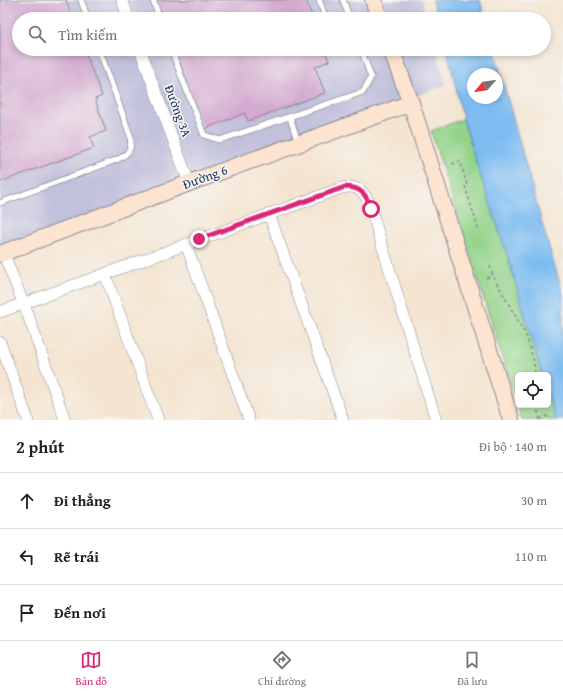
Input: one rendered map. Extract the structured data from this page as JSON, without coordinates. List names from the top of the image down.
{
  "streets": {
    "street": ["Đường 3A", "Đường 6"]
  },
  "crossings": [
    ["Đường 3A", "Đường 6"]
  ],
  "north": "bottom left",
  "page": {
    "search": "Tìm kiếm",
    "heading": ["2 phút", "Đi bộ · 140 m"],
    "list": [
      ["Đi thẳng", "30 m"],
      ["Rẽ trái", "110 m"],
      "Đến nơi"
    ],
    "nav": ["Bản đồ", "Chỉ đường", "Đã lưu"]
  }
}
